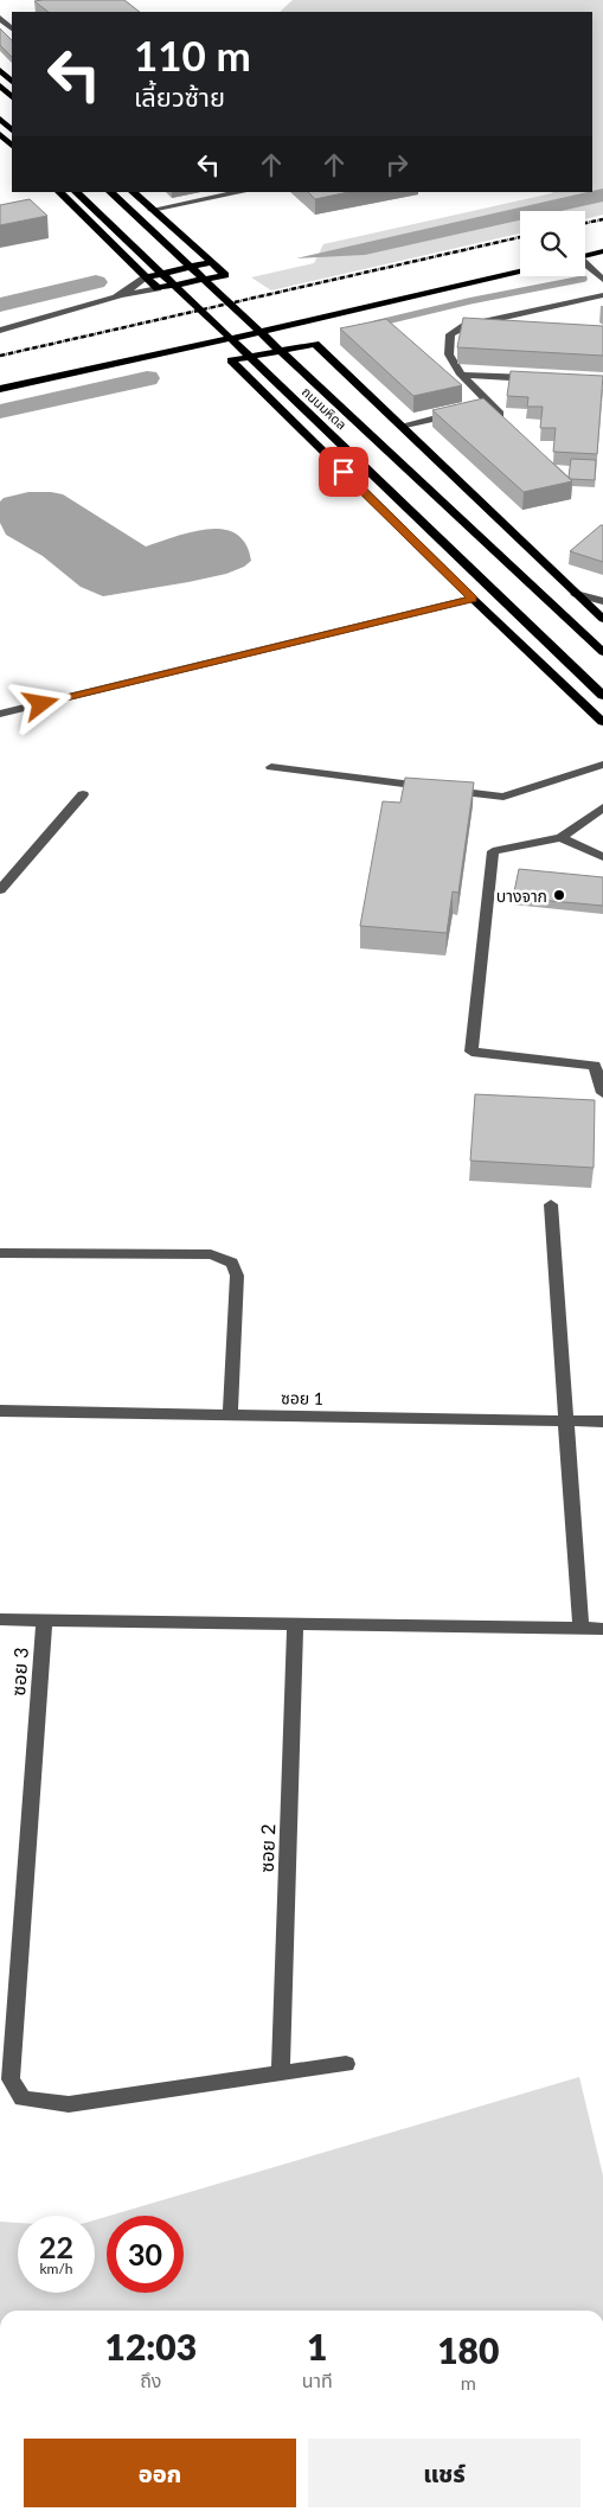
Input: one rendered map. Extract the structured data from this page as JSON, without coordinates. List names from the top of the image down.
{
  "streets": {
    "main road": ["ถนนมหิดล"],
    "street": ["ซอย 1", "ซอย 3", "ซอย 2"]
  },
  "crossings": [
    ["ซอย 3", "ซอย 2"]
  ],
  "places": ["บางจาก"],
  "page": {
    "turn": ["110 m", "เลี้ยวซ้าย"],
    "speed": "22 km/h",
    "limit": "30",
    "eta": [
      "12:03",
      "ถึง",
      "1",
      "นาที",
      "180",
      "m"
    ],
    "buttons": ["ออก", "แชร์"]
  }
}
